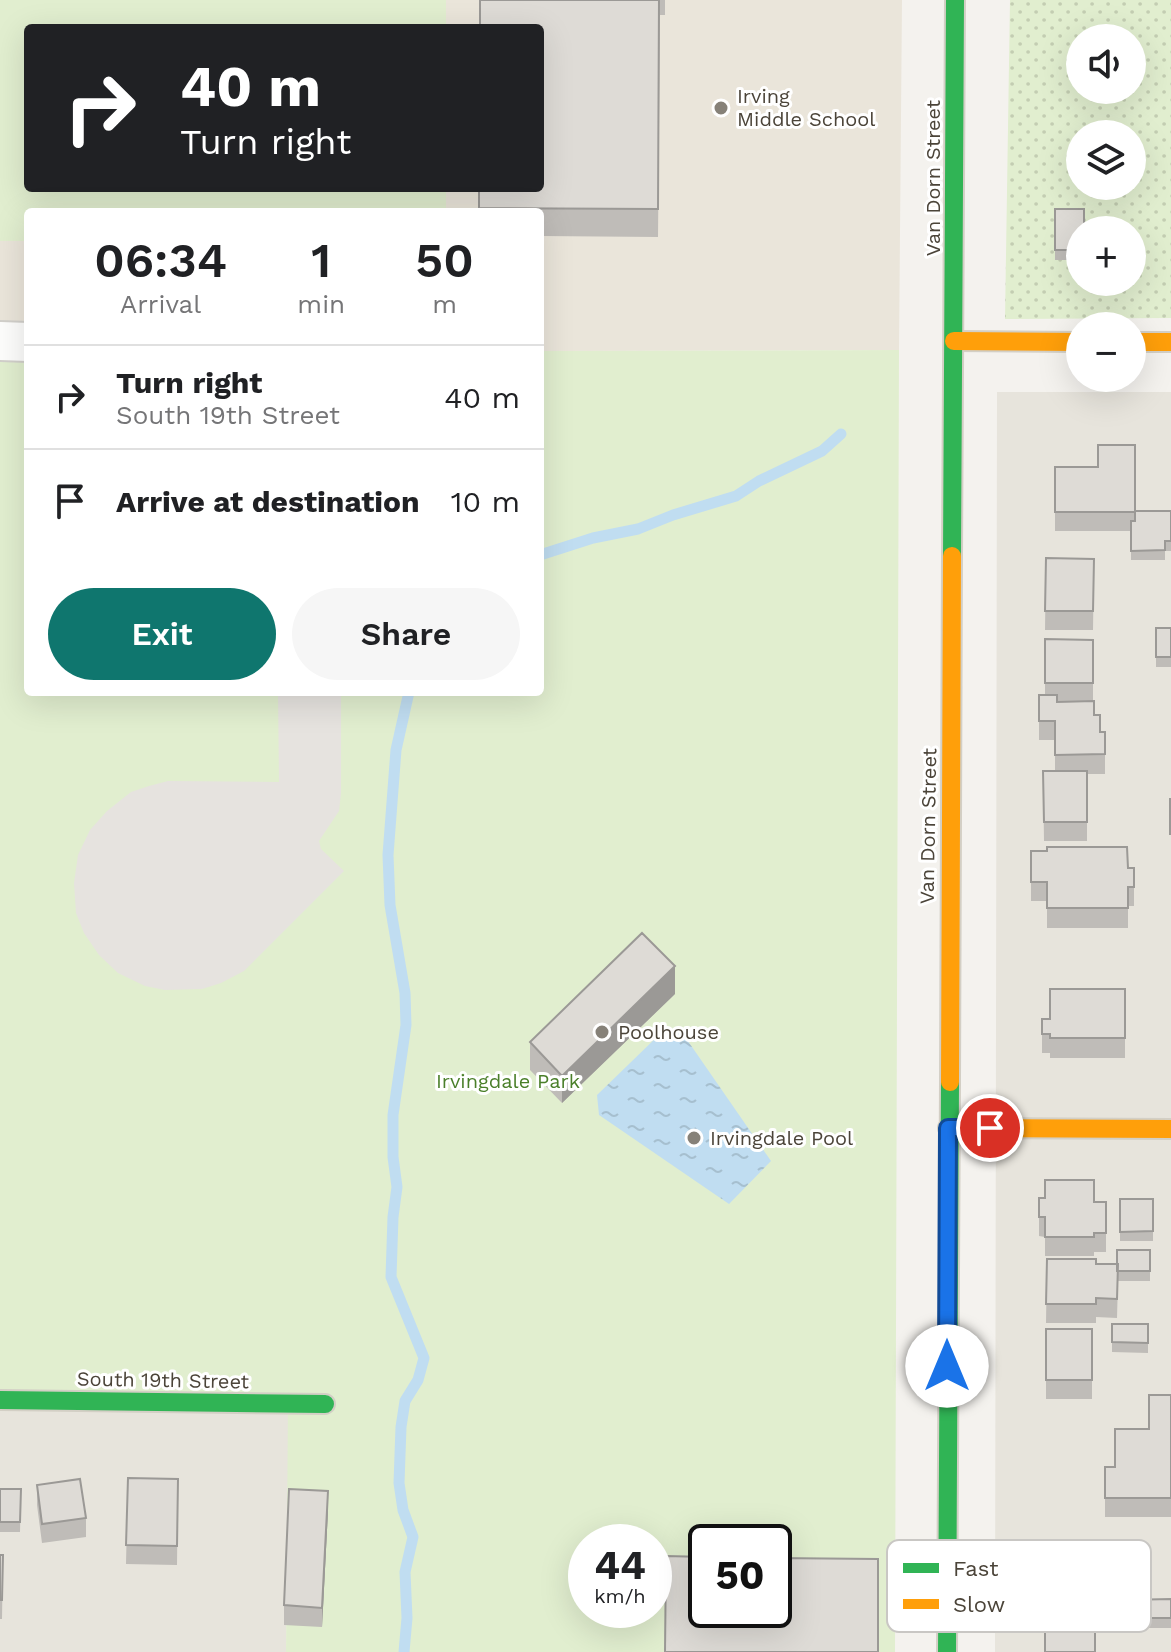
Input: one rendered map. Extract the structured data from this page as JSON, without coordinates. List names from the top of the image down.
{
  "streets": {
    "main road": ["Van Dorn Street", "South 19th Street"]
  },
  "parks": ["Irvingdale Park"],
  "places": ["Irving Middle School", "Poolhouse", "Irvingdale Pool"],
  "legend": ["Fast", "Slow"],
  "page": {
    "map_buttons": ["+", "−"],
    "turn": ["40 m", "Turn right"],
    "eta": [
      "06:34",
      "Arrival",
      "1",
      "min",
      "50",
      "m"
    ],
    "list": [
      {
        "name": "Turn right",
        "note": "South 19th Street",
        "value": "40 m"
      },
      {
        "name": "Arrive at destination",
        "value": "10 m"
      }
    ],
    "buttons": ["Exit", "Share"],
    "speed": "44 km/h",
    "limit": "50"
  }
}
